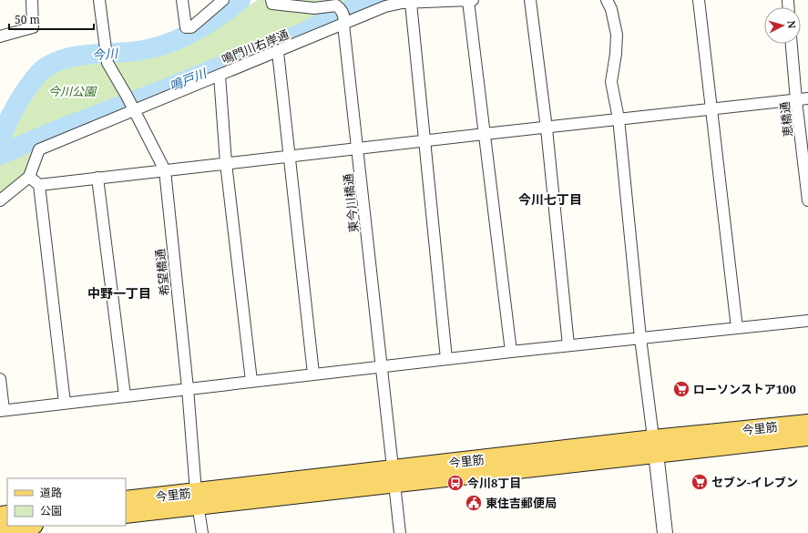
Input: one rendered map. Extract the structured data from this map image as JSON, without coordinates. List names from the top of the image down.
{
  "streets": {
    "main road": ["今里筋"],
    "street": [
      "鳴門川右岸通",
      "恵橋通",
      "東今川橋通",
      "希望橋通"
    ]
  },
  "crossings": [
    ["鳴門川右岸通", "東今川橋通"],
    ["鳴門川右岸通", "希望橋通"],
    ["東今川橋通", "今里筋"],
    ["希望橋通", "今里筋"]
  ],
  "districts": ["今川七丁目", "中野一丁目"],
  "water": ["今川", "鳴戸川"],
  "parks": ["今川公園"],
  "places": {
    "supermarket": ["ローソンストア100", "セブン-イレブン"],
    "bus stop": ["今川8丁目"],
    "public building": ["東住吉郵便局"]
  },
  "legend": ["道路", "公園"],
  "scale_bar": "50 m",
  "north": "right"
}
